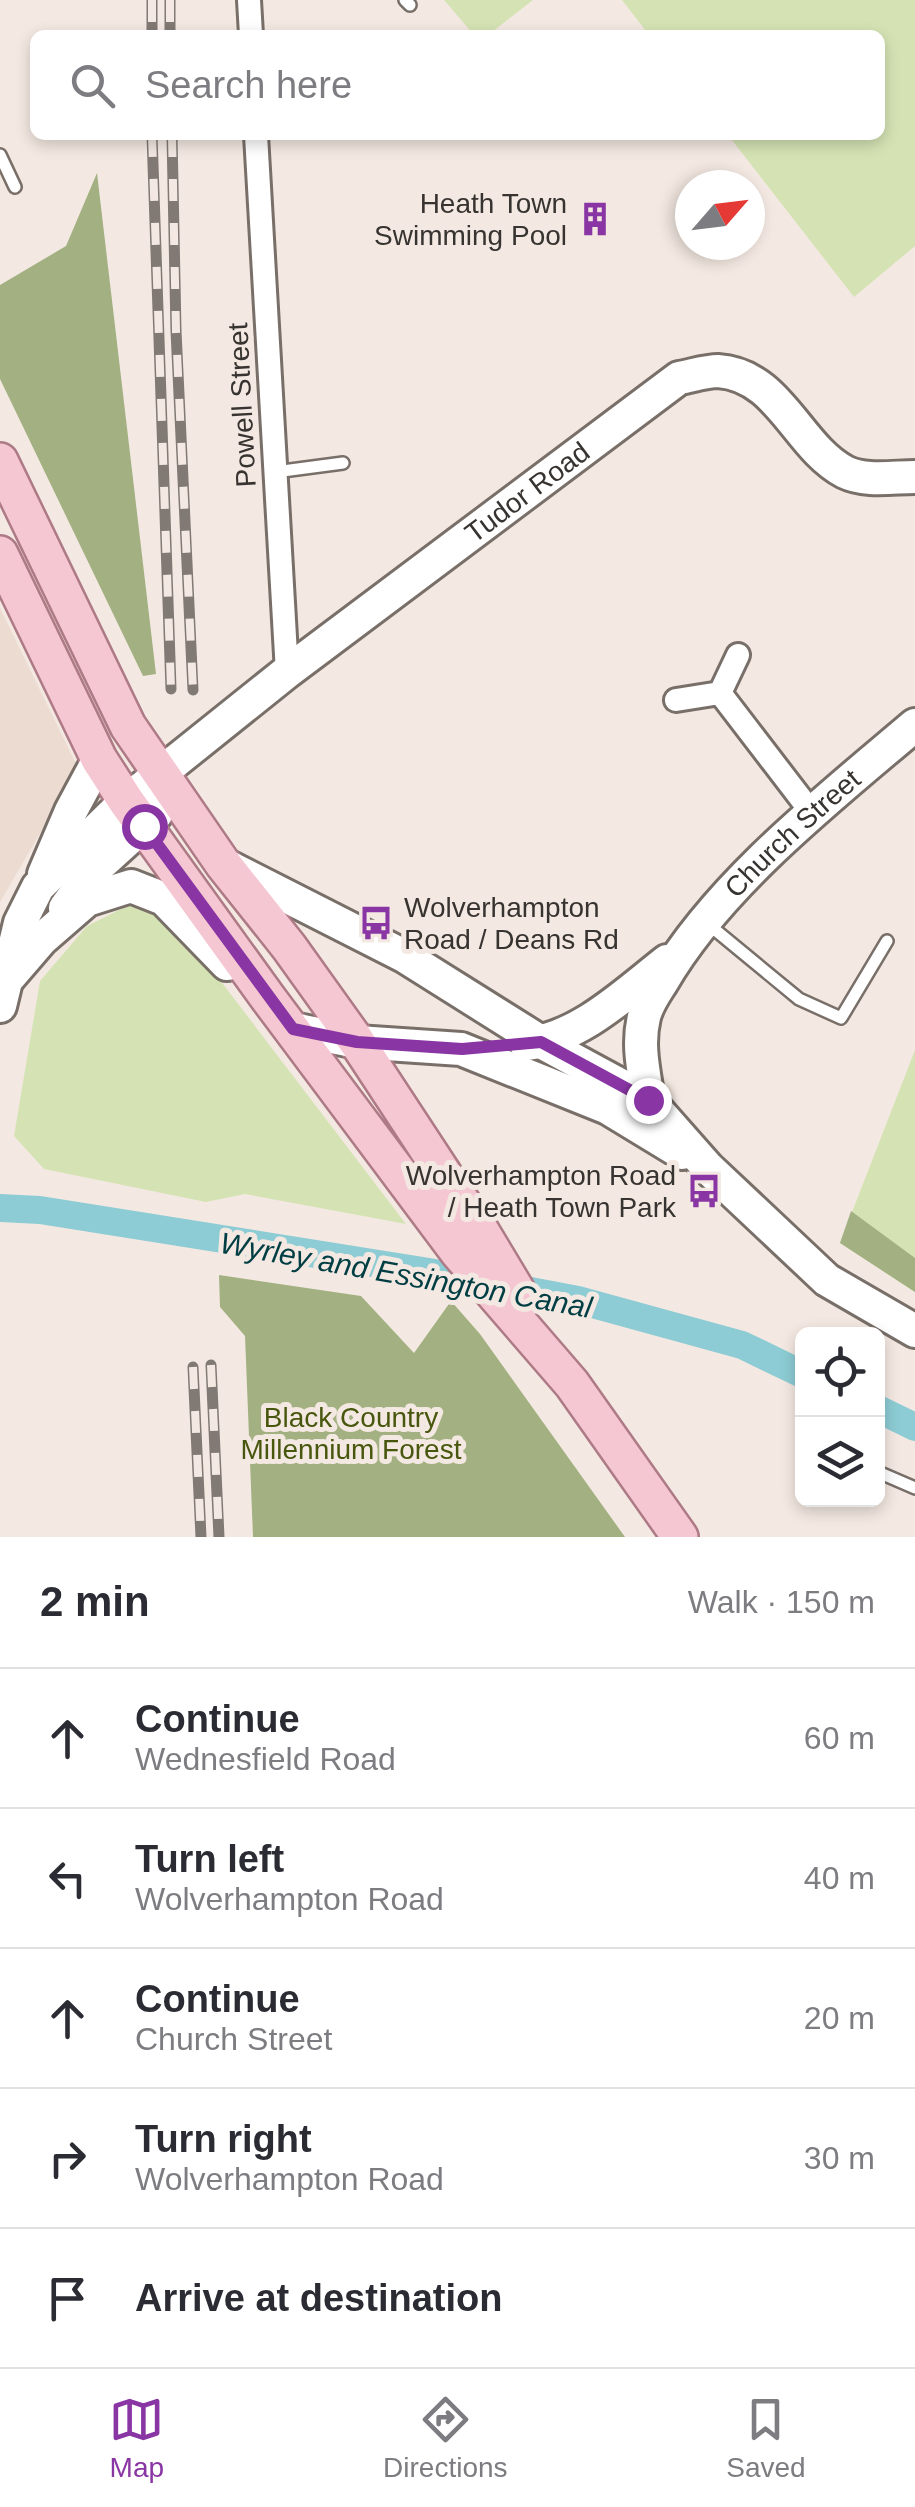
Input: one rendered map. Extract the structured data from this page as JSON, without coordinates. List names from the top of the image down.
{
  "streets": {
    "street": ["Powell Street", "Tudor Road", "Church Street"]
  },
  "crossings": [
    ["Powell Street", "Tudor Road"]
  ],
  "water": ["Wyrley and Essington Canal"],
  "parks": ["Black Country Millennium Forest"],
  "places": {
    "building": ["Heath Town Swimming Pool"],
    "bus stop": ["Wolverhampton Road / Deans Rd", "Wolverhampton Road / Heath Town Park"]
  },
  "north": "top right",
  "page": {
    "search": "Search here",
    "heading": ["2 min", "Walk · 150 m"],
    "list": [
      ["Continue", "Wednesfield Road", "60 m"],
      ["Turn left", "Wolverhampton Road", "40 m"],
      ["Continue", "Church Street", "20 m"],
      ["Turn right", "Wolverhampton Road", "30 m"],
      "Arrive at destination"
    ],
    "nav": ["Map", "Directions", "Saved"]
  }
}
